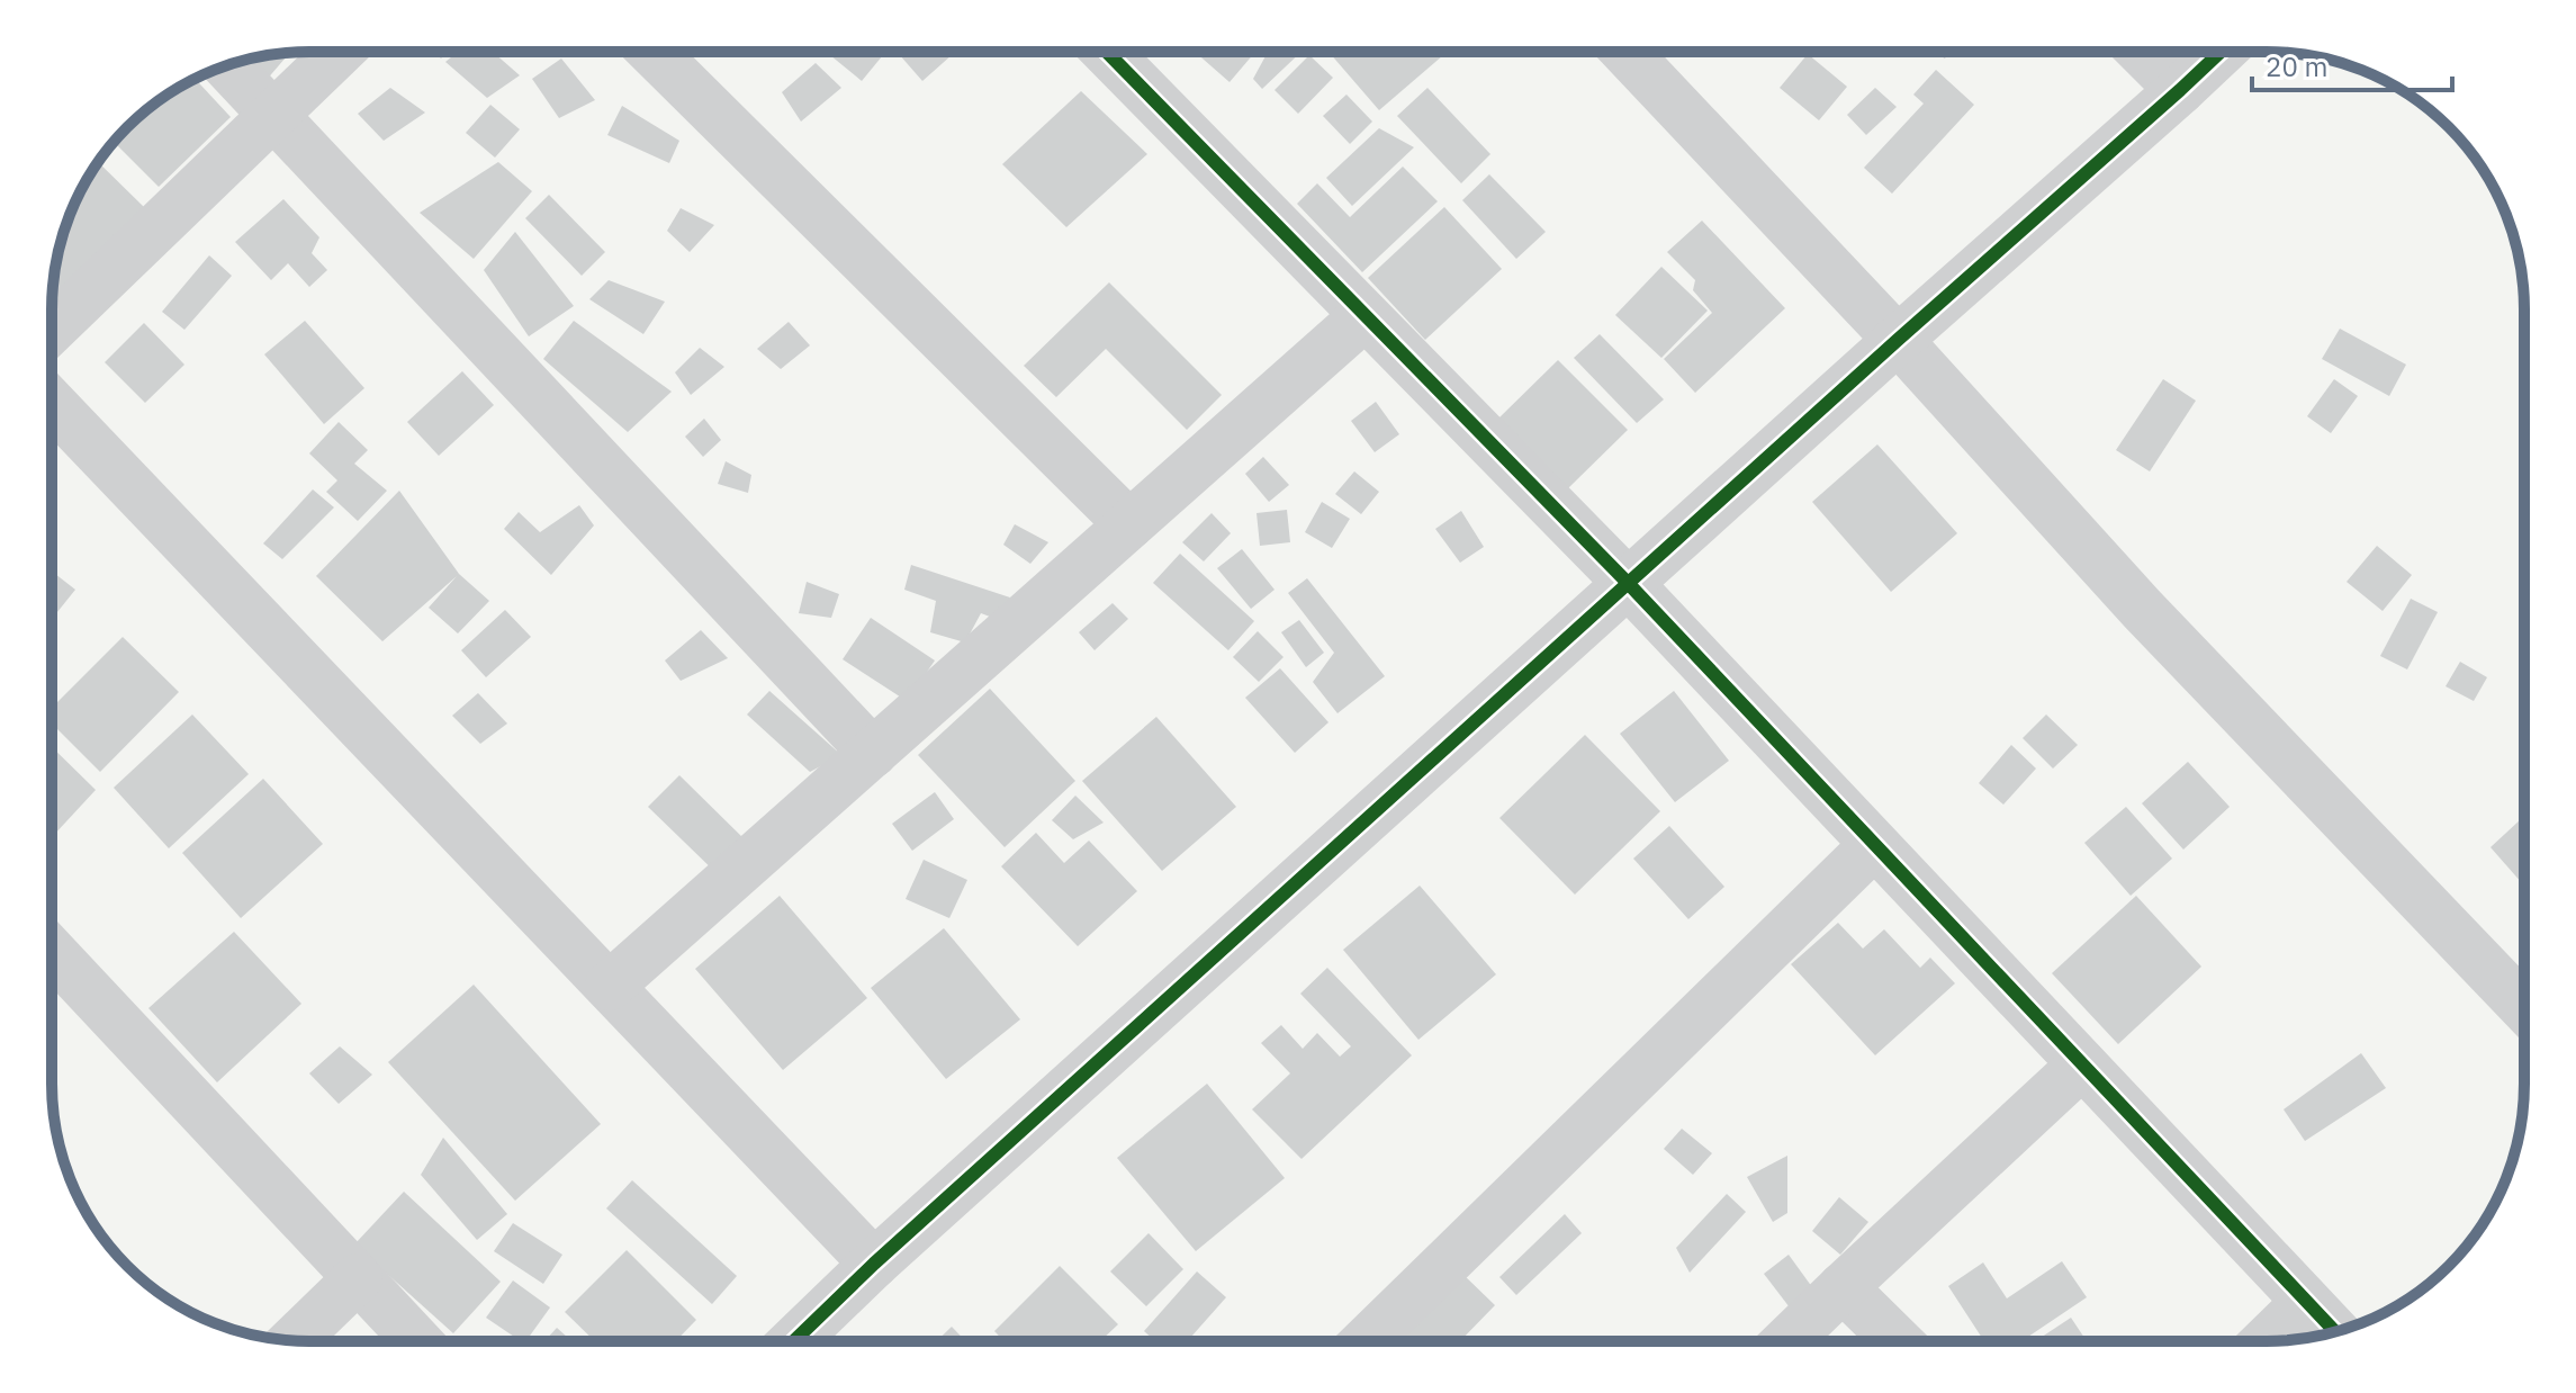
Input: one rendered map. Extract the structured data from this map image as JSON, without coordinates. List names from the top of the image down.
{
  "scale_bar": "20 m"
}
